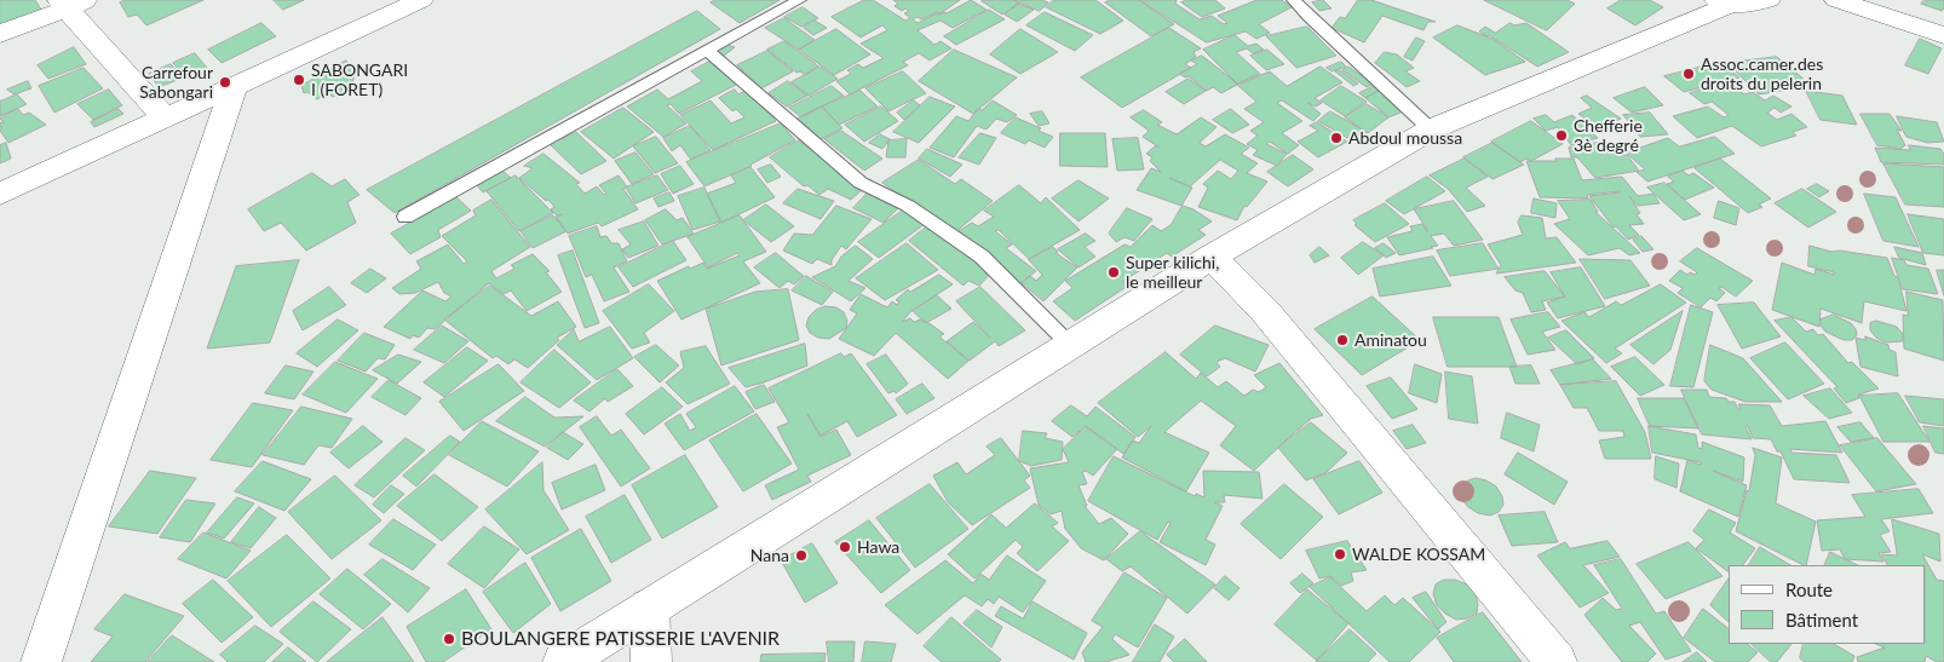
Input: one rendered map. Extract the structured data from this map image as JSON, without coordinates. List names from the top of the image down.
{
  "places": [
    "Assoc.camer.des droits du pelerin",
    "SABONGARI I (FORET)",
    "Carrefour Sabongari",
    "Chefferie 3è degré",
    "Abdoul moussa",
    "Super kilichi, le meilleur",
    "Aminatou",
    "Hawa",
    "WALDE KOSSAM",
    "Nana",
    "BOULANGERE PATISSERIE L'AVENIR"
  ],
  "legend": ["Route", "Bâtiment"]
}
